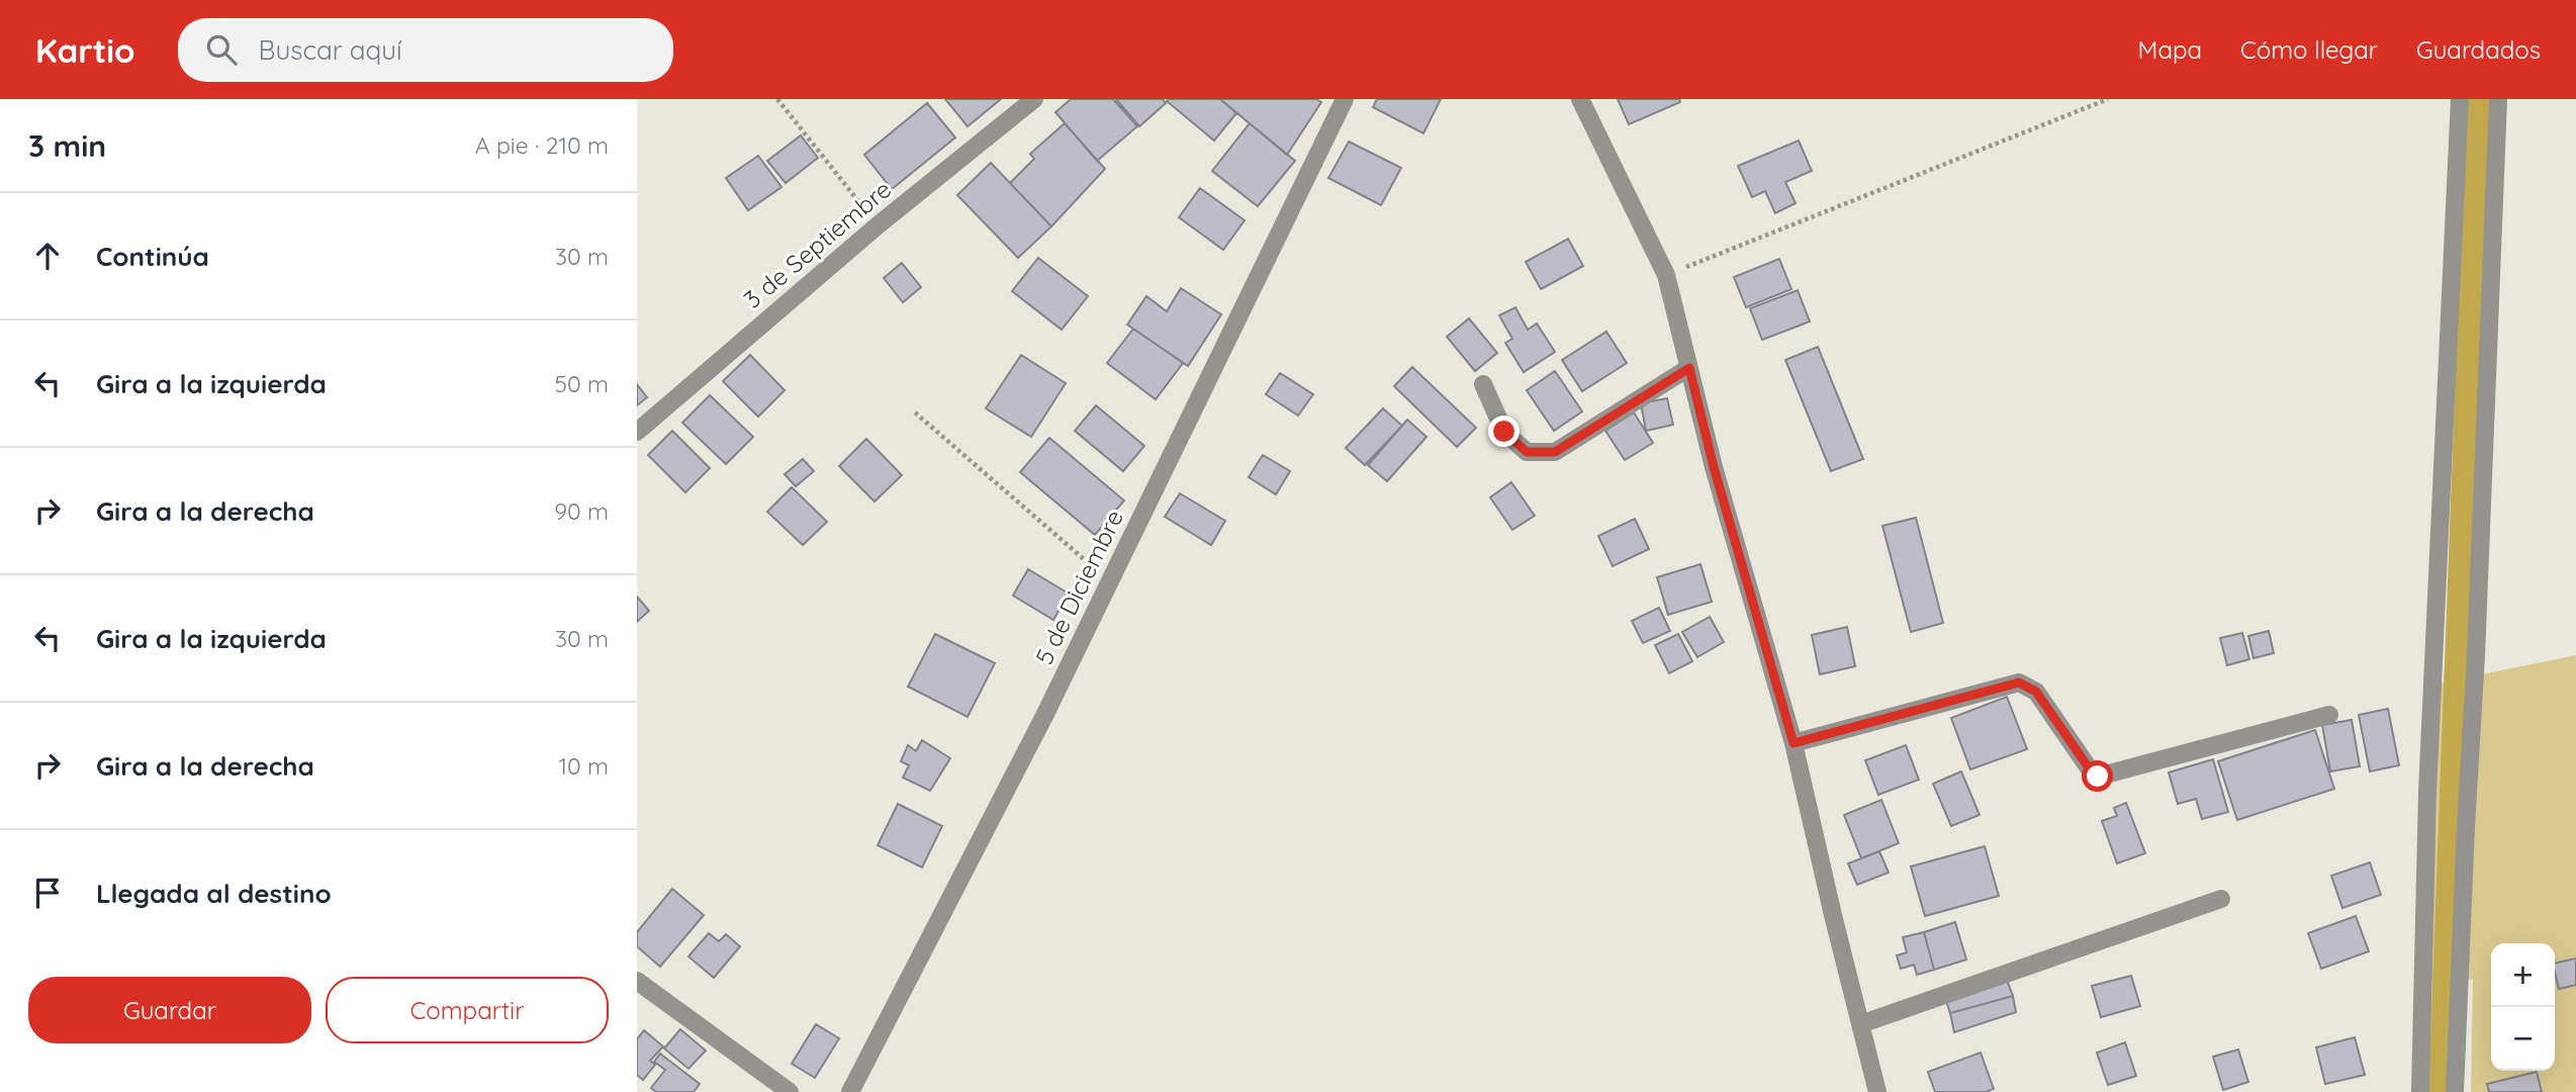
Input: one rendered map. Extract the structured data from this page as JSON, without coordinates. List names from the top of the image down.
{
  "streets": {
    "street": ["3 de Septiembre", "5 de Diciembre"]
  },
  "page": {
    "header": "Kartio",
    "search": "Buscar aquí",
    "nav": ["Mapa", "Cómo llegar", "Guardados"],
    "heading": ["3 min", "A pie · 210 m"],
    "list": [
      ["Continúa", "30 m"],
      ["Gira a la izquierda", "50 m"],
      ["Gira a la derecha", "90 m"],
      ["Gira a la izquierda", "30 m"],
      ["Gira a la derecha", "10 m"],
      "Llegada al destino"
    ],
    "map_buttons": ["+", "−"],
    "buttons": ["Guardar", "Compartir"]
  }
}
